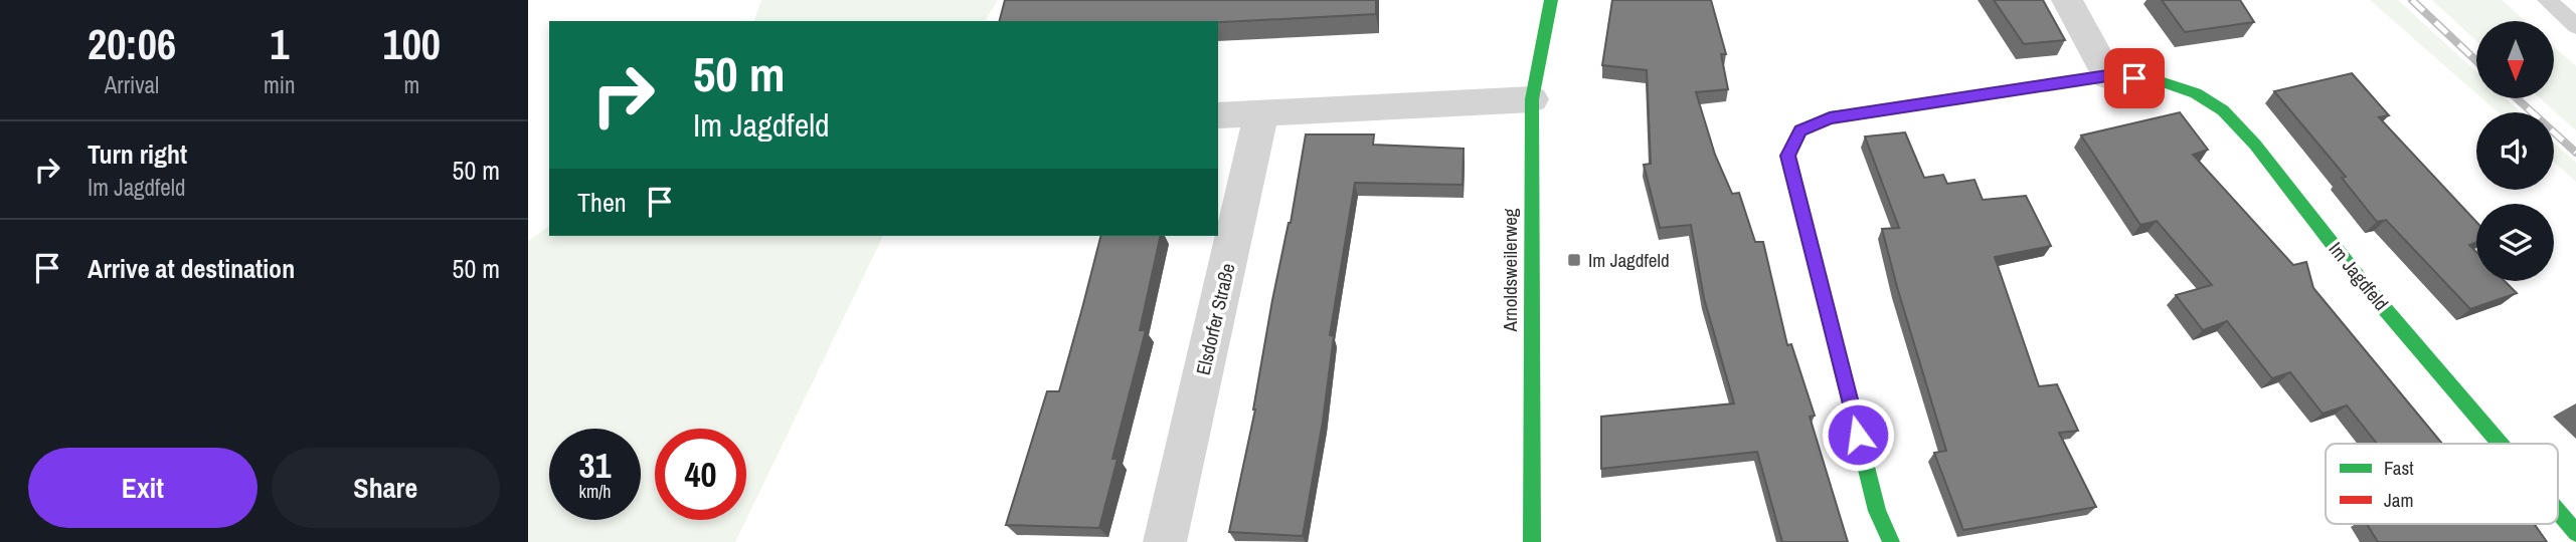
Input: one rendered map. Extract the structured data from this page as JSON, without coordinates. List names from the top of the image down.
{
  "streets": {
    "street": ["Arnoldsweilerweg", "Im Jagdfeld", "Elsdorfer Straße"]
  },
  "places": {
    "transit": ["Im Jagdfeld"]
  },
  "legend": ["Fast", "Jam"],
  "north": "bottom",
  "page": {
    "eta": [
      "20:06",
      "Arrival",
      "1",
      "min",
      "100",
      "m"
    ],
    "turn": ["50 m", "Im Jagdfeld"],
    "list": [
      {
        "name": "Turn right",
        "note": "Im Jagdfeld",
        "value": "50 m"
      },
      {
        "name": "Arrive at destination",
        "value": "50 m"
      }
    ],
    "then": "Then",
    "speed": "31 km/h",
    "limit": "40",
    "buttons": ["Exit", "Share"]
  }
}
